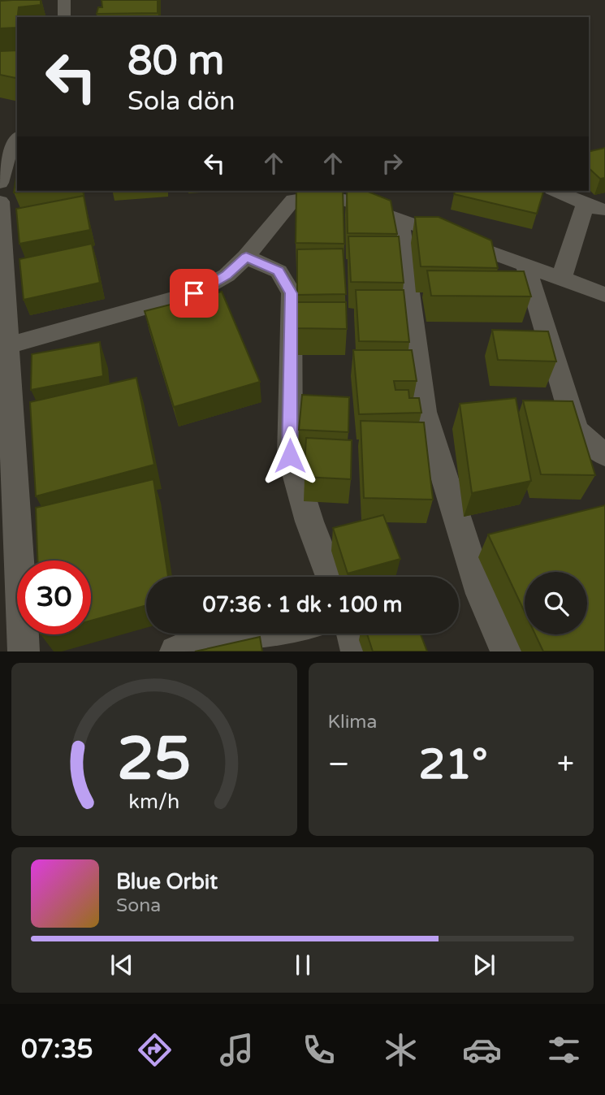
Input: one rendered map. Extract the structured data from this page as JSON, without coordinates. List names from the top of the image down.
{
  "page": {
    "turn": ["80 m", "Sola dön"],
    "limit": "30",
    "trip": "07:36 · 1 dk · 100 m",
    "tile": "Klima",
    "heat": ["−", "21°", "+"],
    "song": ["Blue Orbit", "Sona"],
    "tabs": "07:35",
    "gauge": ["25", "km/h"]
  }
}
